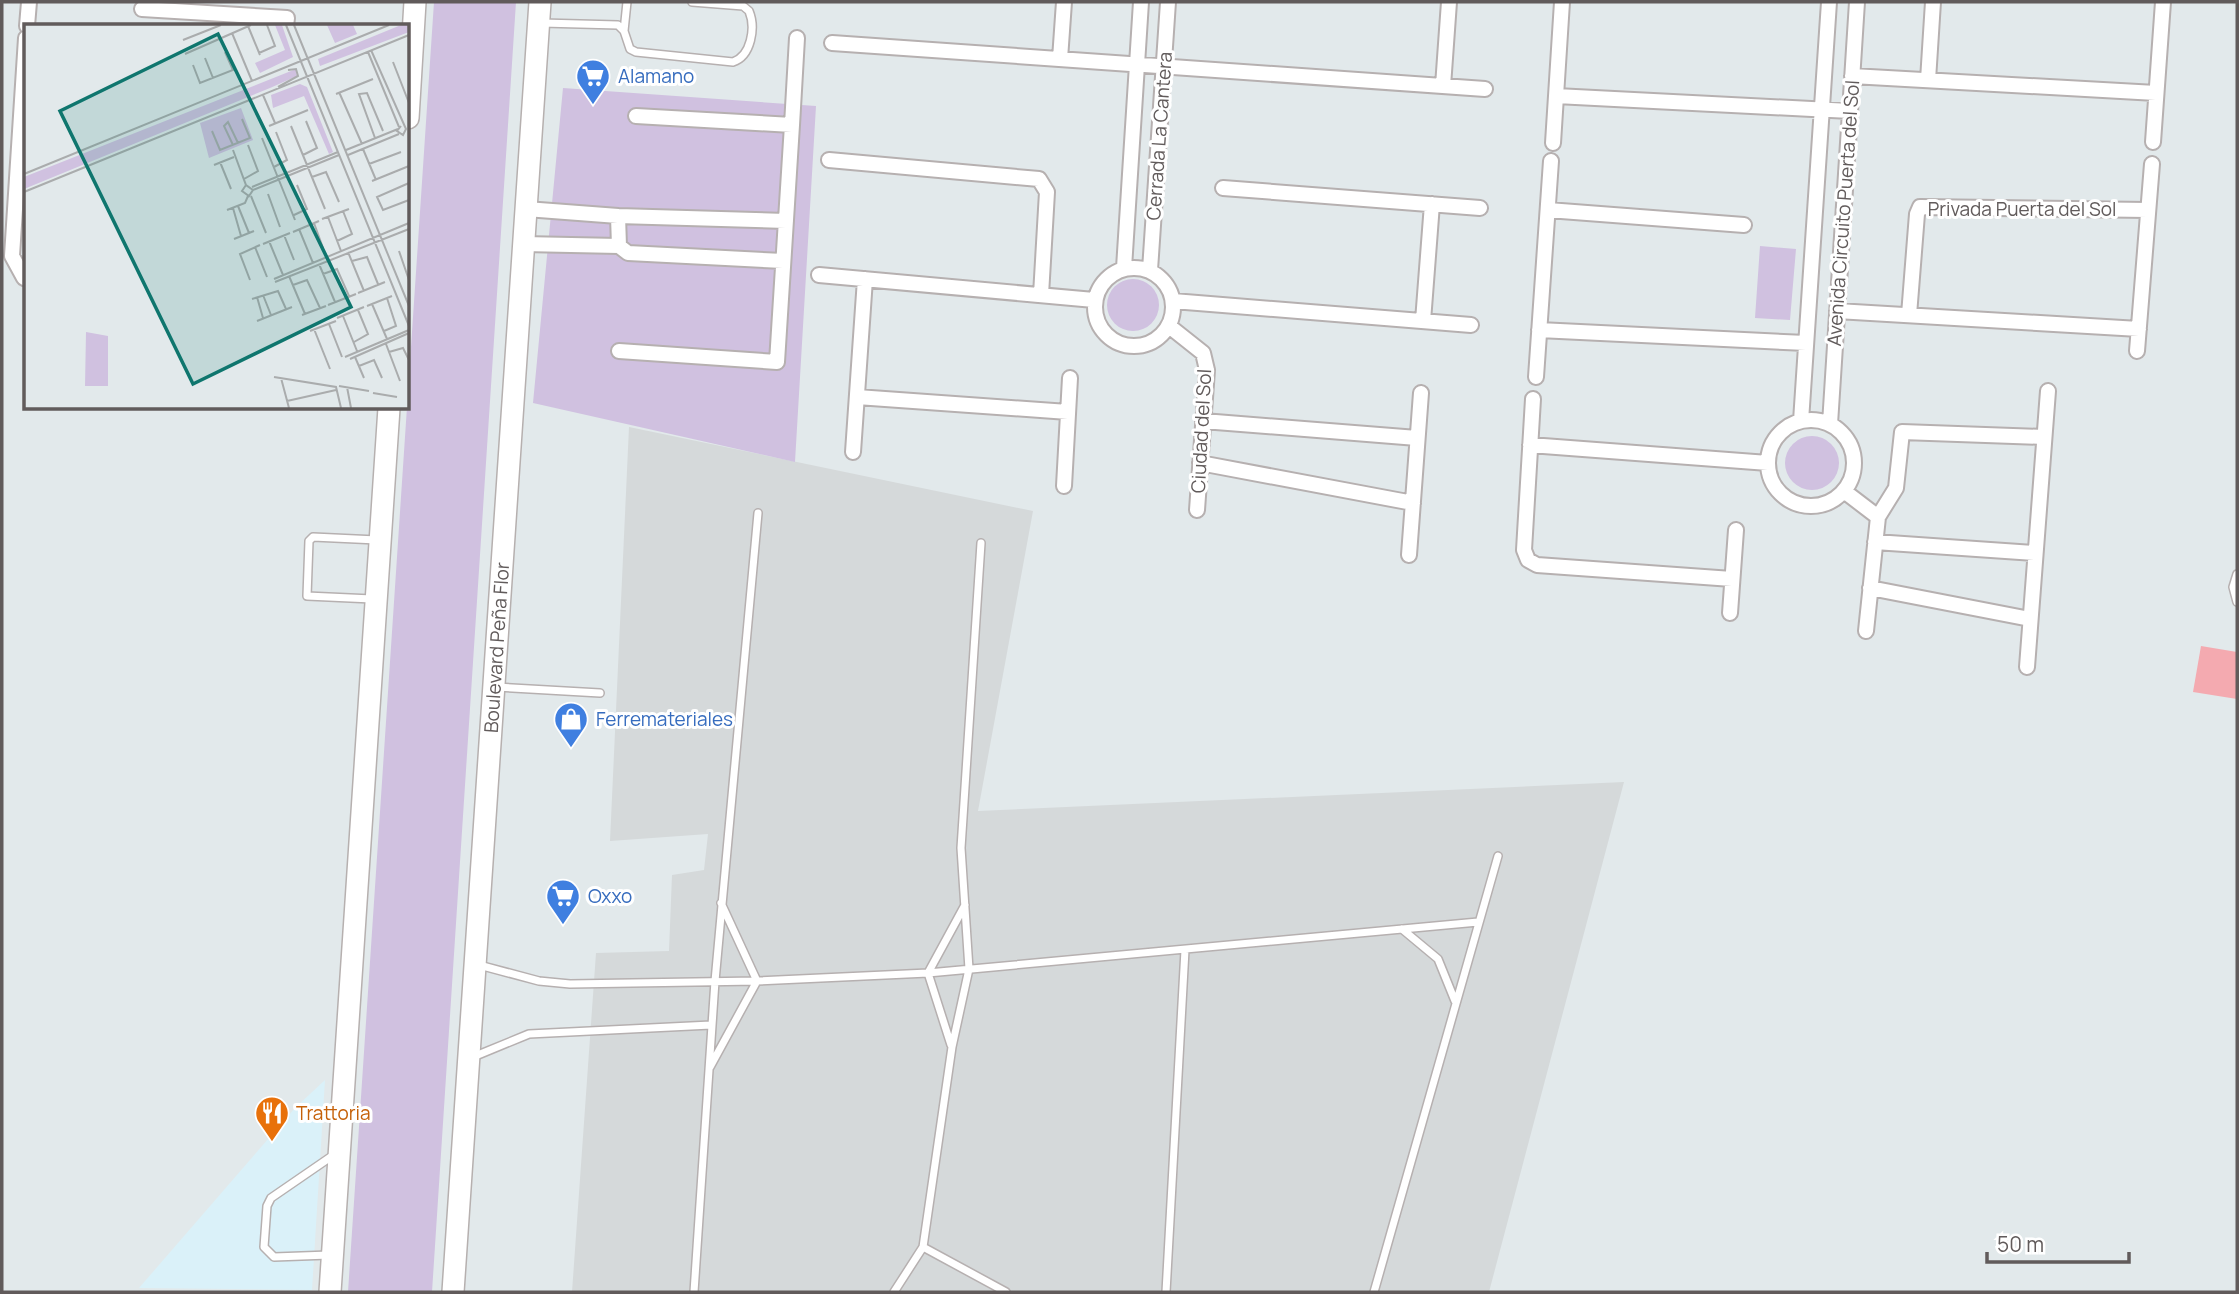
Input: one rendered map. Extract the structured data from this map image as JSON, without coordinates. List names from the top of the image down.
{
  "streets": {
    "main road": ["Boulevard Peña Flor"],
    "street": [
      "Cerrada La Cantera",
      "Privada Puerta del Sol",
      "Avenida Circuito Puerta del Sol",
      "Ciudad del Sol"
    ]
  },
  "crossings": [
    ["Cerrada La Cantera", "Ciudad del Sol"]
  ],
  "places": {
    "supermarket": ["Alamano", "Oxxo"],
    "shop": ["Ferremateriales"],
    "restaurant": ["Trattoria"]
  },
  "scale_bar": "50 m"
}
